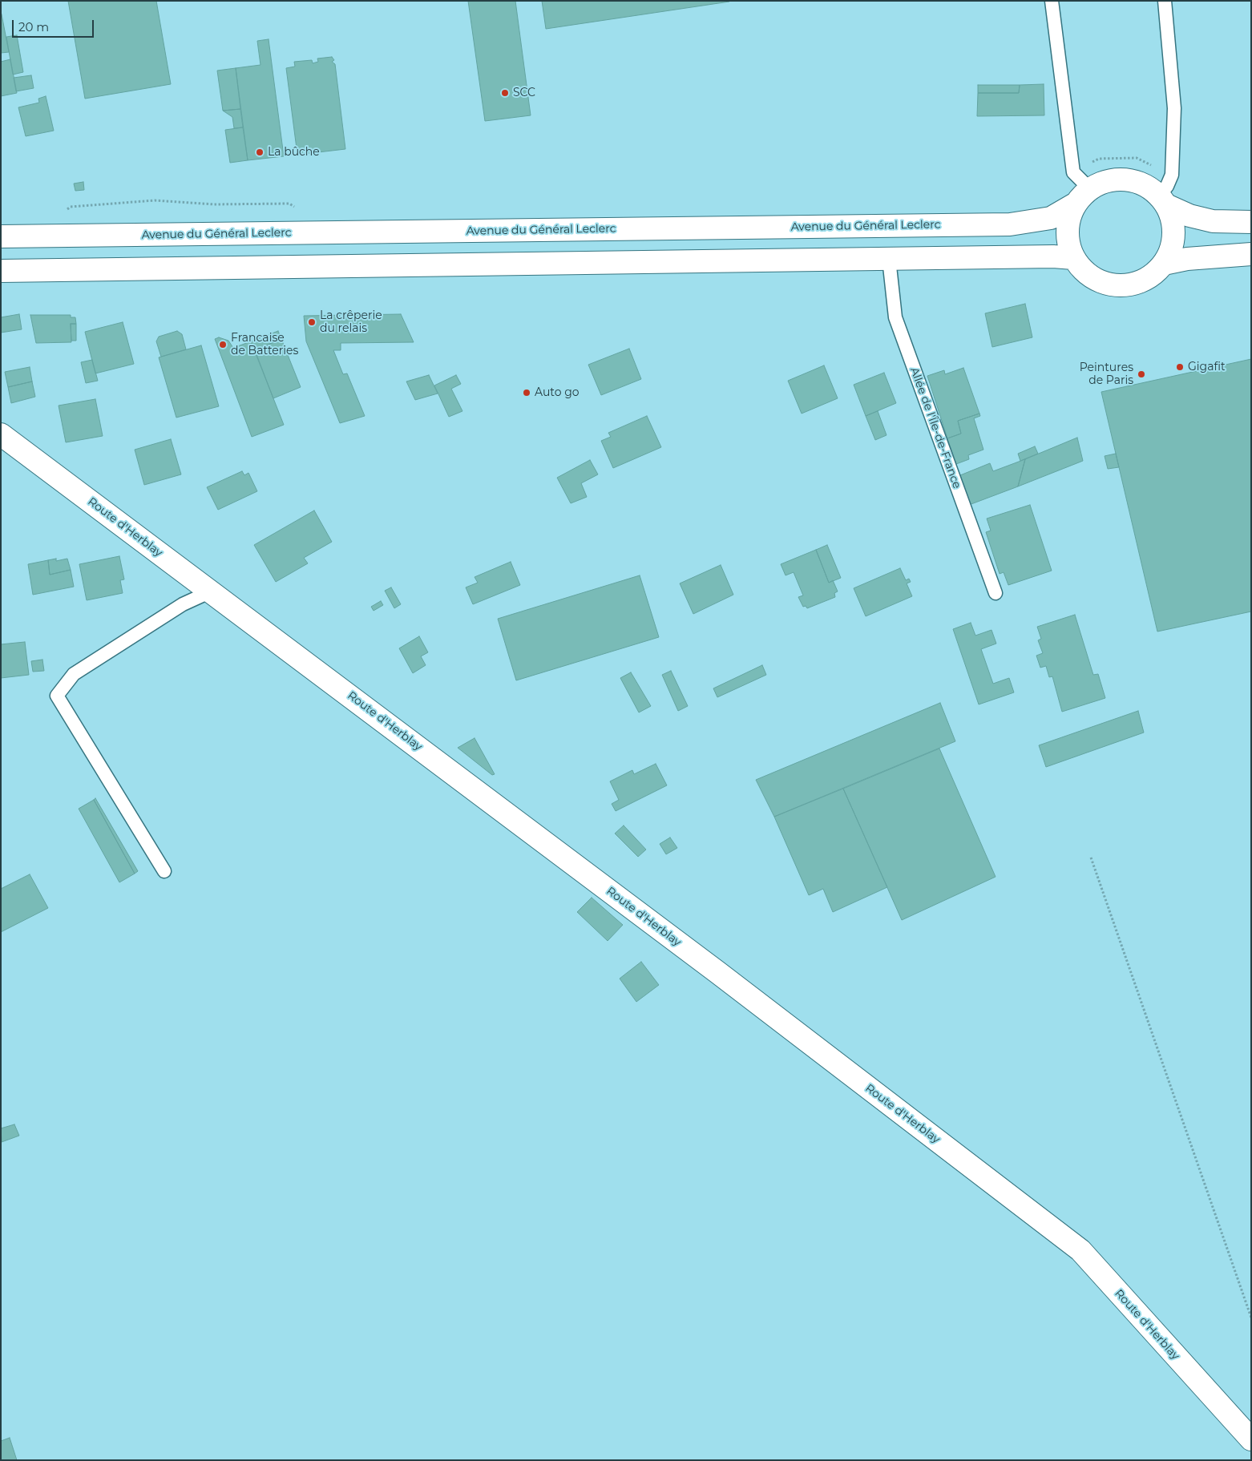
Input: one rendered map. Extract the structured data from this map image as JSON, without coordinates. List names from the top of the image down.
{
  "streets": {
    "main road": ["Avenue du Général Leclerc", "Route d'Herblay"],
    "lane": ["Allée de l'Île-de-France"]
  },
  "places": [
    "SCC",
    "La bûche",
    "La crêperie du relais",
    "Francaise de Batteries",
    "Gigafit",
    "Peintures de Paris",
    "Auto go"
  ],
  "scale_bar": "20 m"
}
